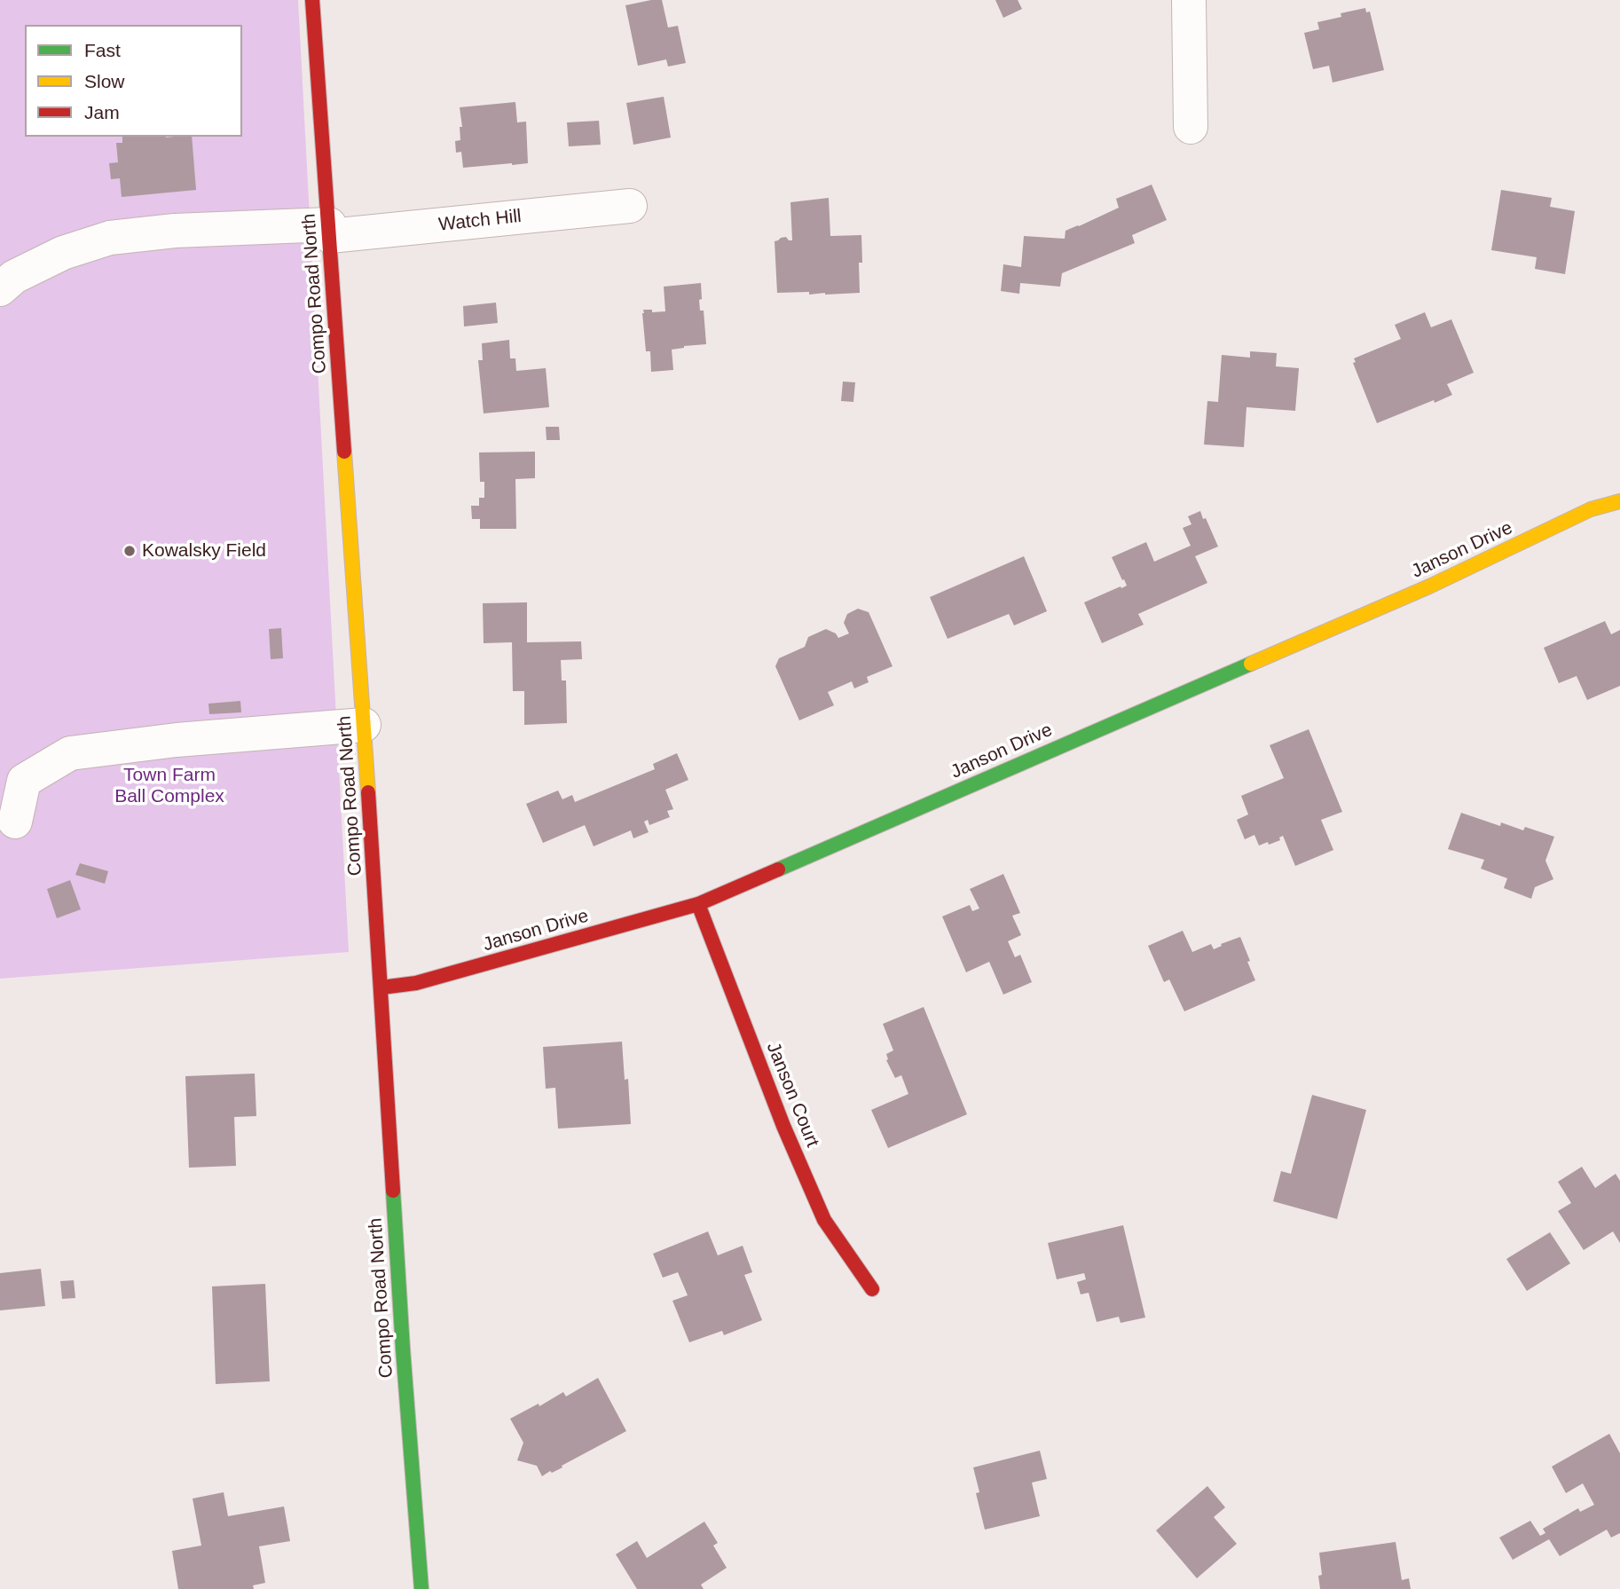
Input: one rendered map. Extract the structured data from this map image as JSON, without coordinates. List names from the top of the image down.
{
  "streets": {
    "street": [
      "Watch Hill",
      "Compo Road North",
      "Janson Drive",
      "Janson Court"
    ]
  },
  "crossings": [
    ["Watch Hill", "Compo Road North"],
    ["Compo Road North", "Janson Drive"],
    ["Janson Drive", "Janson Court"]
  ],
  "parks": ["Town Farm Ball Complex"],
  "places": ["Kowalsky Field"],
  "legend": ["Fast", "Slow", "Jam"]
}
